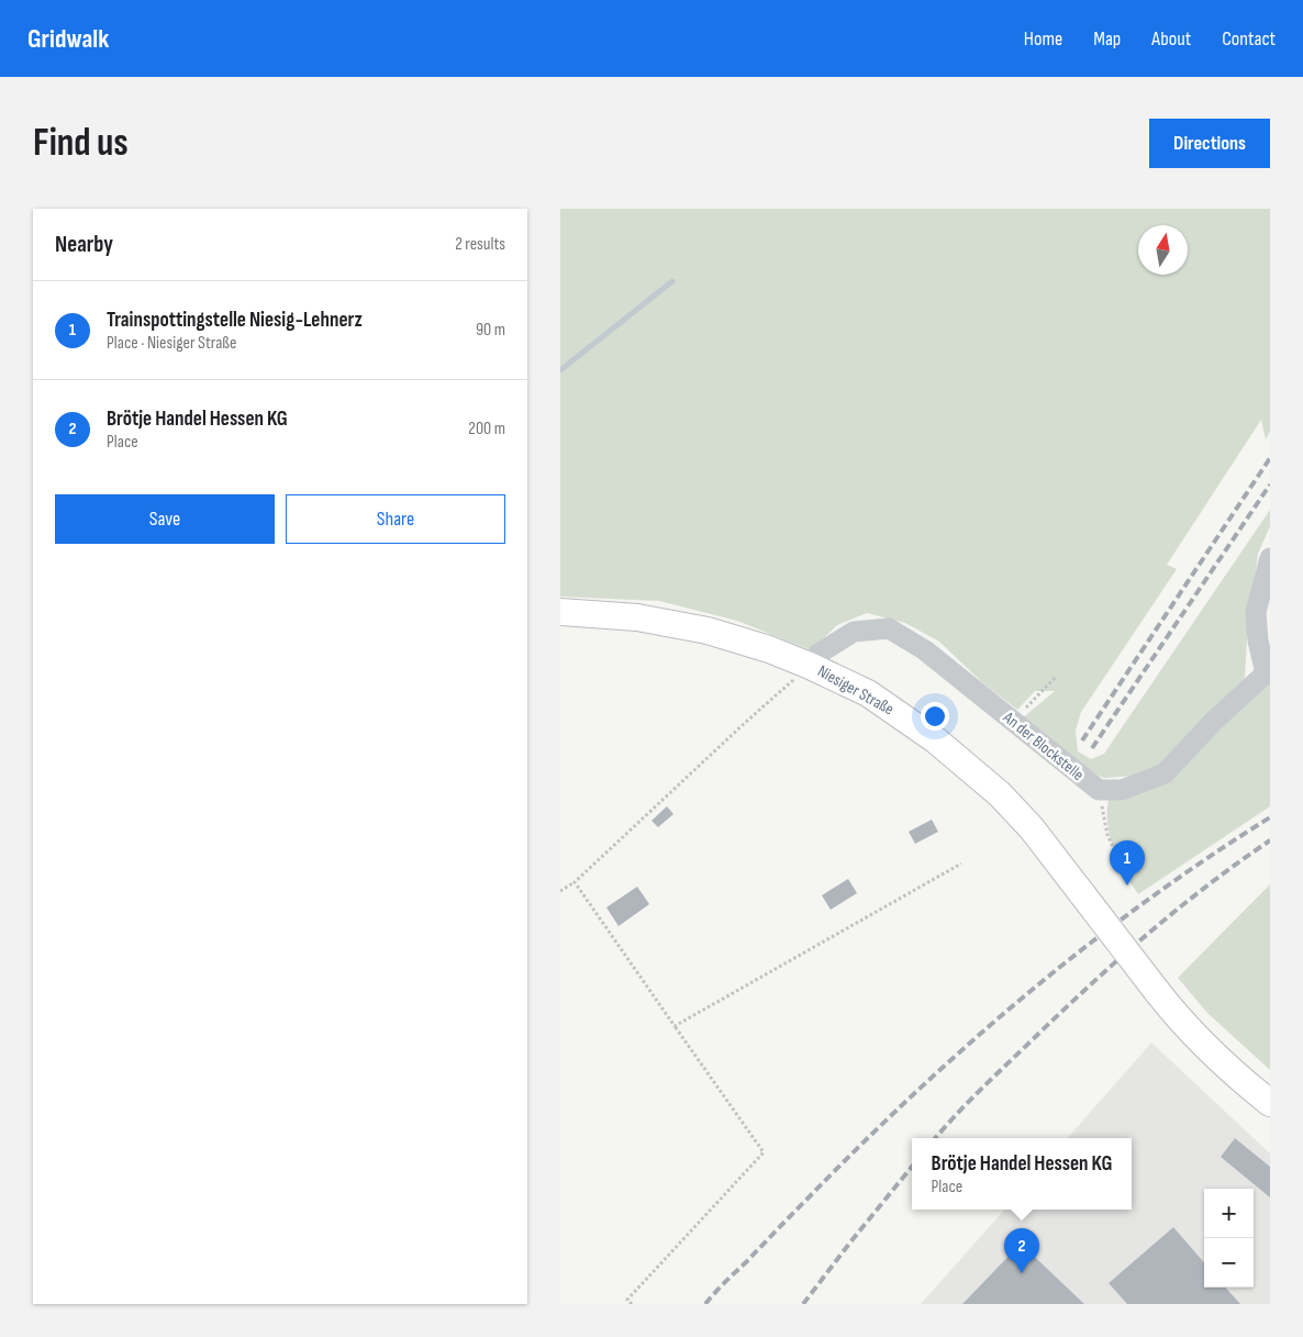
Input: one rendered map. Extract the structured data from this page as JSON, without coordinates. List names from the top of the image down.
{
  "streets": {
    "main road": ["Niesiger Straße"],
    "street": ["An der Blockstelle"]
  },
  "crossings": [
    ["Niesiger Straße", "An der Blockstelle"]
  ],
  "north": "top",
  "page": {
    "header": "Gridwalk",
    "nav": [
      "Home",
      "Map",
      "About",
      "Contact"
    ],
    "buttons": [
      "Directions",
      ["Save", "Share"]
    ],
    "title": "Find us",
    "heading": ["Nearby", "2 results"],
    "list": [
      {
        "mark": "1",
        "name": "Trainspottingstelle Niesig-Lehnerz",
        "note": "Place · Niesiger Straße",
        "value": "90 m"
      },
      {
        "mark": "2",
        "name": "Brötje Handel Hessen KG",
        "note": "Place",
        "value": "200 m"
      }
    ],
    "pins": ["1", "2"],
    "popup": ["Brötje Handel Hessen KG", "Place"],
    "map_buttons": ["+", "−"]
  }
}
